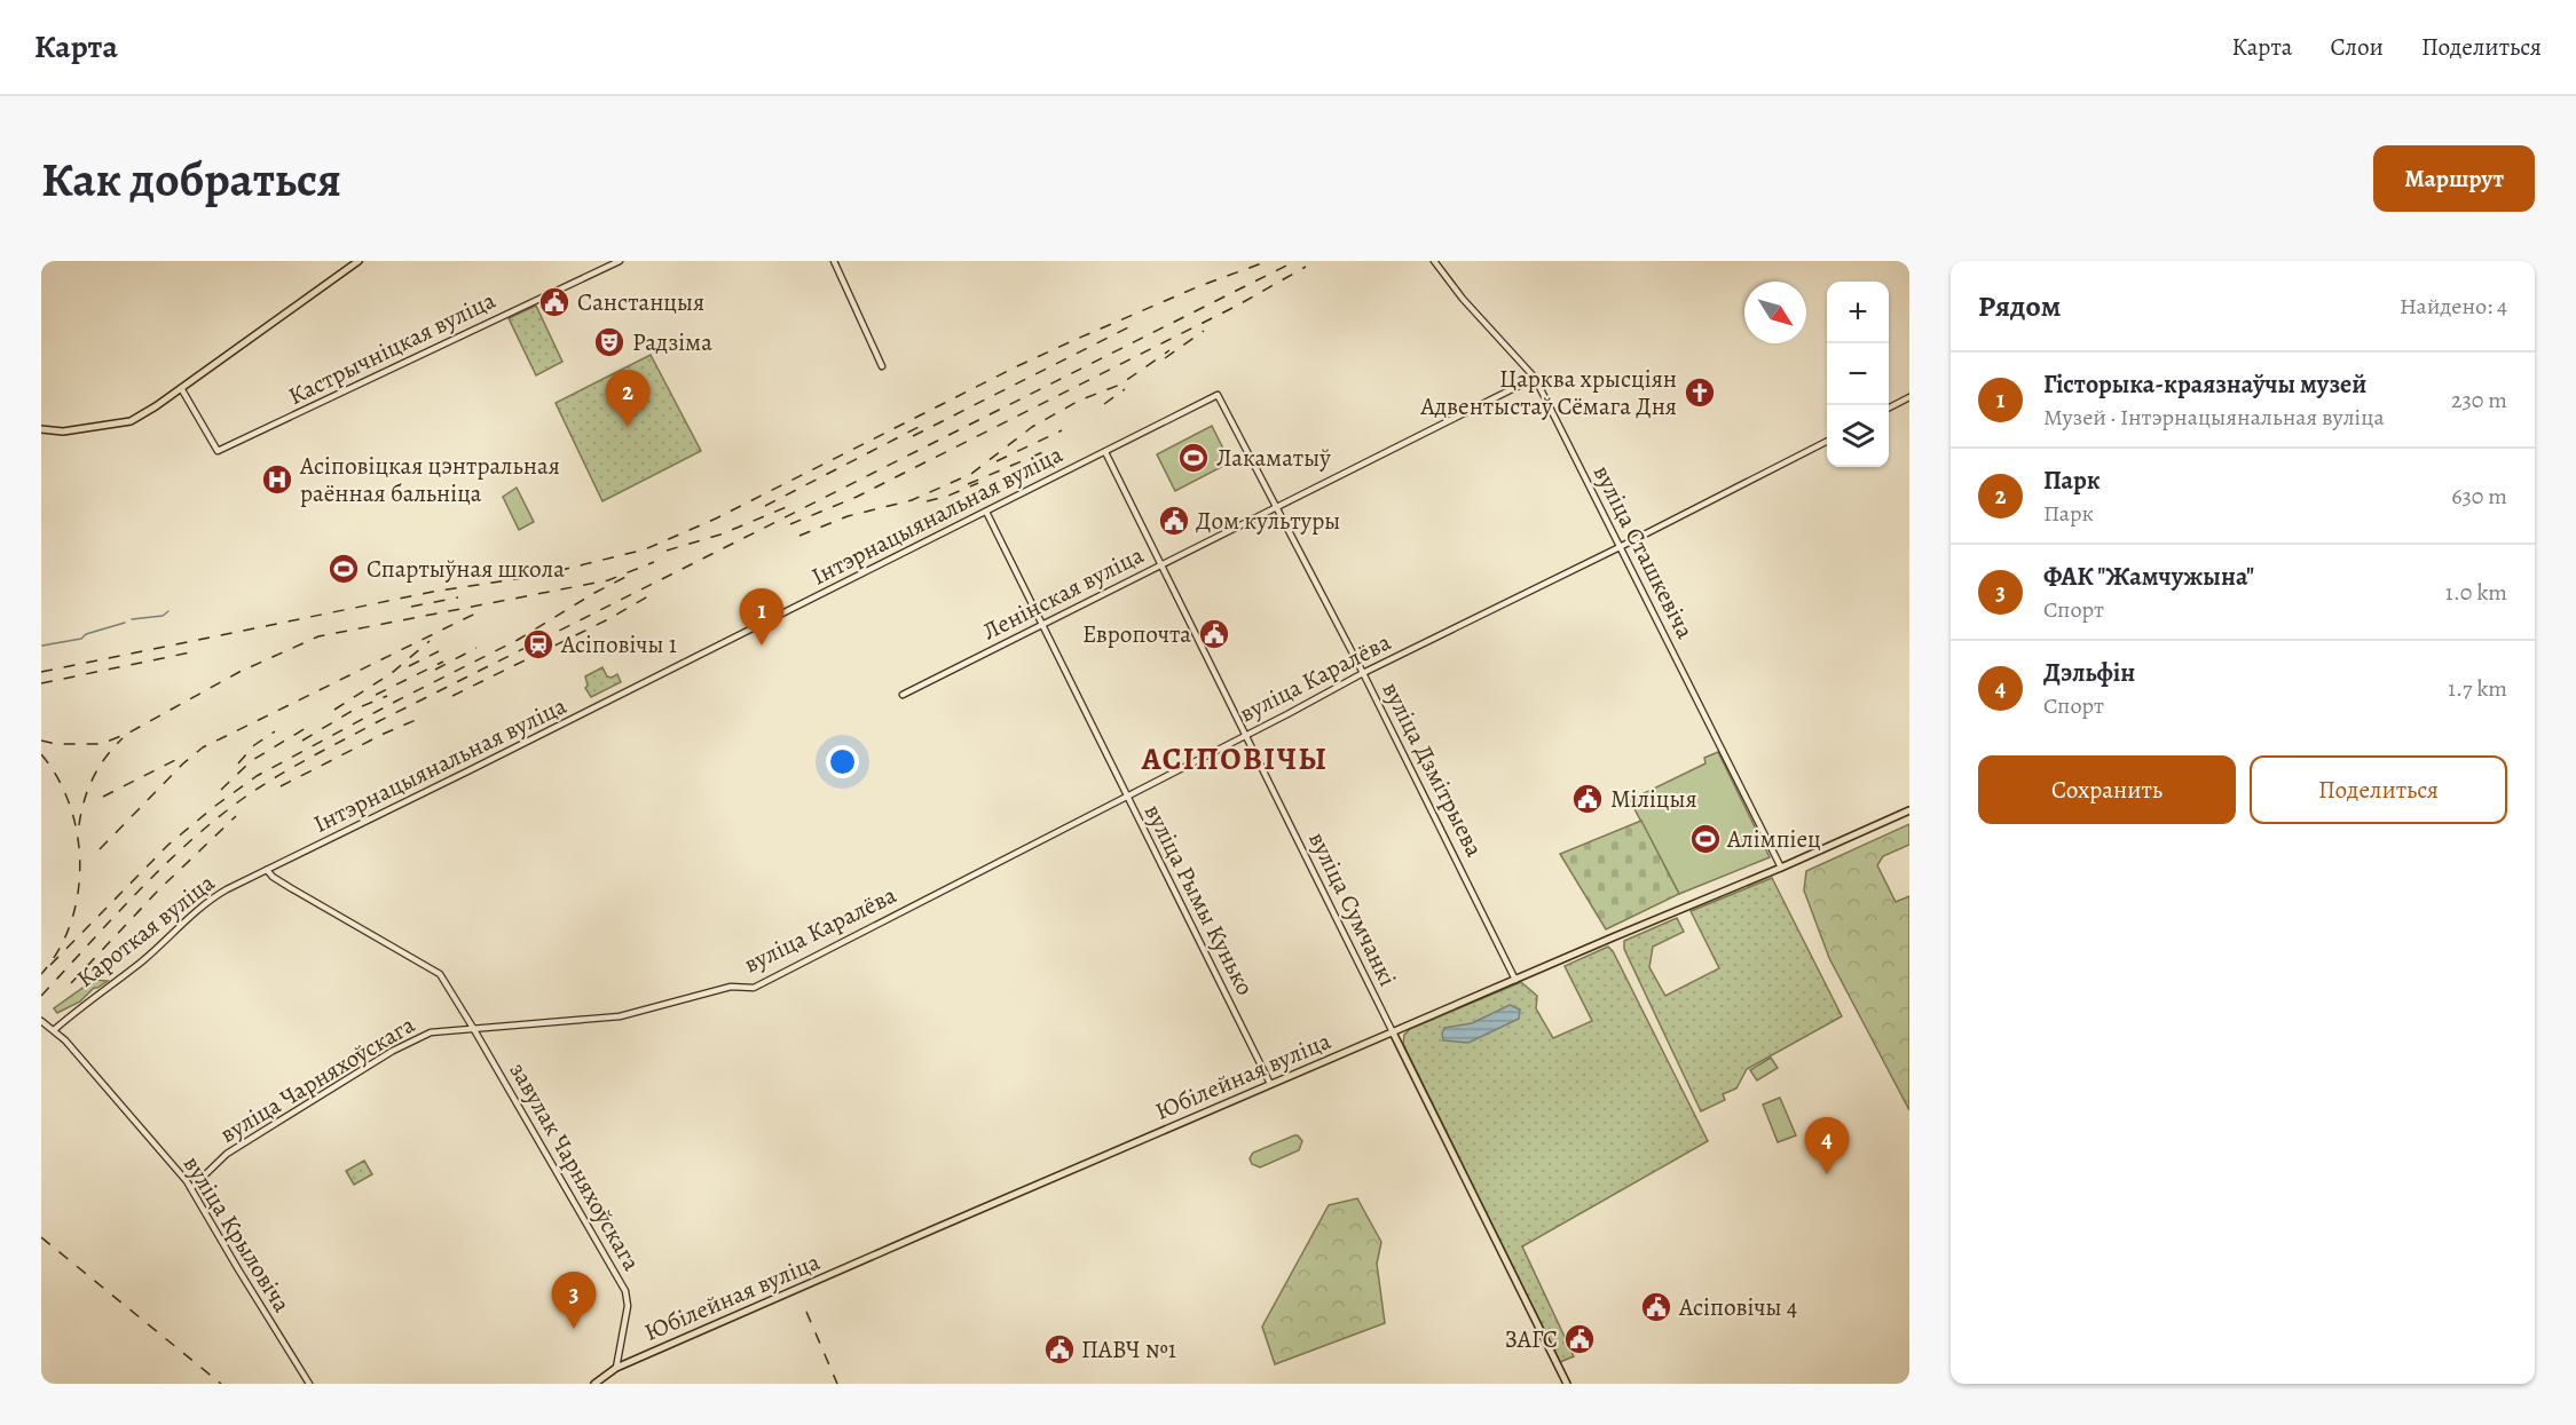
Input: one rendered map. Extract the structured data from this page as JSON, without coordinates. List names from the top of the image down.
{
  "streets": {
    "main road": ["вуліца Сумчанкі", "Юбілейная вуліца"],
    "street": [
      "Кастрычніцкая вуліца",
      "Інтэрнацыянальная вуліца",
      "вуліца Сташкевіча",
      "Ленінская вуліца",
      "вуліца Каралёва",
      "вуліца Дзмітрыева",
      "вуліца Рымы Кунько",
      "Кароткая вуліца",
      "вуліца Чарняхоўскага",
      "завулак Чарняхоўскага",
      "вуліца Крыловіча"
    ]
  },
  "crossings": [
    ["Інтэрнацыянальная вуліца", "вуліца Дзмітрыева"],
    ["Інтэрнацыянальная вуліца", "вуліца Рымы Кунько"],
    ["Інтэрнацыянальная вуліца", "вуліца Сумчанкі"],
    ["Інтэрнацыянальная вуліца", "Кароткая вуліца"],
    ["вуліца Сташкевіча", "Ленінская вуліца"],
    ["вуліца Сташкевіча", "вуліца Каралёва"],
    ["вуліца Сташкевіча", "Юбілейная вуліца"],
    ["Ленінская вуліца", "вуліца Дзмітрыева"],
    ["Ленінская вуліца", "вуліца Рымы Кунько"],
    ["Ленінская вуліца", "вуліца Сумчанкі"],
    ["вуліца Каралёва", "вуліца Дзмітрыева"],
    ["вуліца Каралёва", "вуліца Рымы Кунько"],
    ["вуліца Каралёва", "вуліца Сумчанкі"],
    ["вуліца Каралёва", "вуліца Чарняхоўскага"],
    ["вуліца Дзмітрыева", "Юбілейная вуліца"],
    ["вуліца Рымы Кунько", "Юбілейная вуліца"],
    ["вуліца Сумчанкі", "Юбілейная вуліца"],
    ["Кароткая вуліца", "вуліца Крыловіча"],
    ["Юбілейная вуліца", "завулак Чарняхоўскага"],
    ["вуліца Чарняхоўскага", "завулак Чарняхоўскага"],
    ["вуліца Чарняхоўскага", "вуліца Крыловіча"]
  ],
  "districts": ["АСІПОВІЧЫ"],
  "places": {
    "public building": [
      "Санстанцыя",
      "Дом культуры",
      "Европочта",
      "Міліцыя",
      "Асіповічы 4",
      "ЗАГС",
      "ПАВЧ №1"
    ],
    "theatre": ["Радзіма"],
    "church": ["Царква хрысціян Адвентыстаў Сёмага Дня"],
    "sports": ["Лакаматыў", "Спартыўная школа", "Алімпіец"],
    "hospital": ["Асіповіцкая цэнтральная раённая бальніца"],
    "station": ["Асіповічы 1"]
  },
  "north": "bottom right",
  "page": {
    "header": "Карта",
    "nav": ["Карта", "Слои", "Поделиться"],
    "buttons": [
      "Маршрут",
      ["Сохранить", "Поделиться"]
    ],
    "title": "Как добраться",
    "heading": ["Рядом", "Найдено: 4"],
    "map_buttons": ["+", "−"],
    "list": [
      {
        "mark": "1",
        "name": "Гісторыка-краязнаўчы музей",
        "note": "Музей · Інтэрнацыянальная вуліца",
        "value": "230 m"
      },
      {
        "mark": "2",
        "name": "Парк",
        "note": "Парк",
        "value": "630 m"
      },
      {
        "mark": "3",
        "name": "ФАК \"Жамчужына\"",
        "note": "Спорт",
        "value": "1.0 km"
      },
      {
        "mark": "4",
        "name": "Дэльфін",
        "note": "Спорт",
        "value": "1.7 km"
      }
    ],
    "pins": [
      "2",
      "1",
      "4",
      "3"
    ]
  }
}
